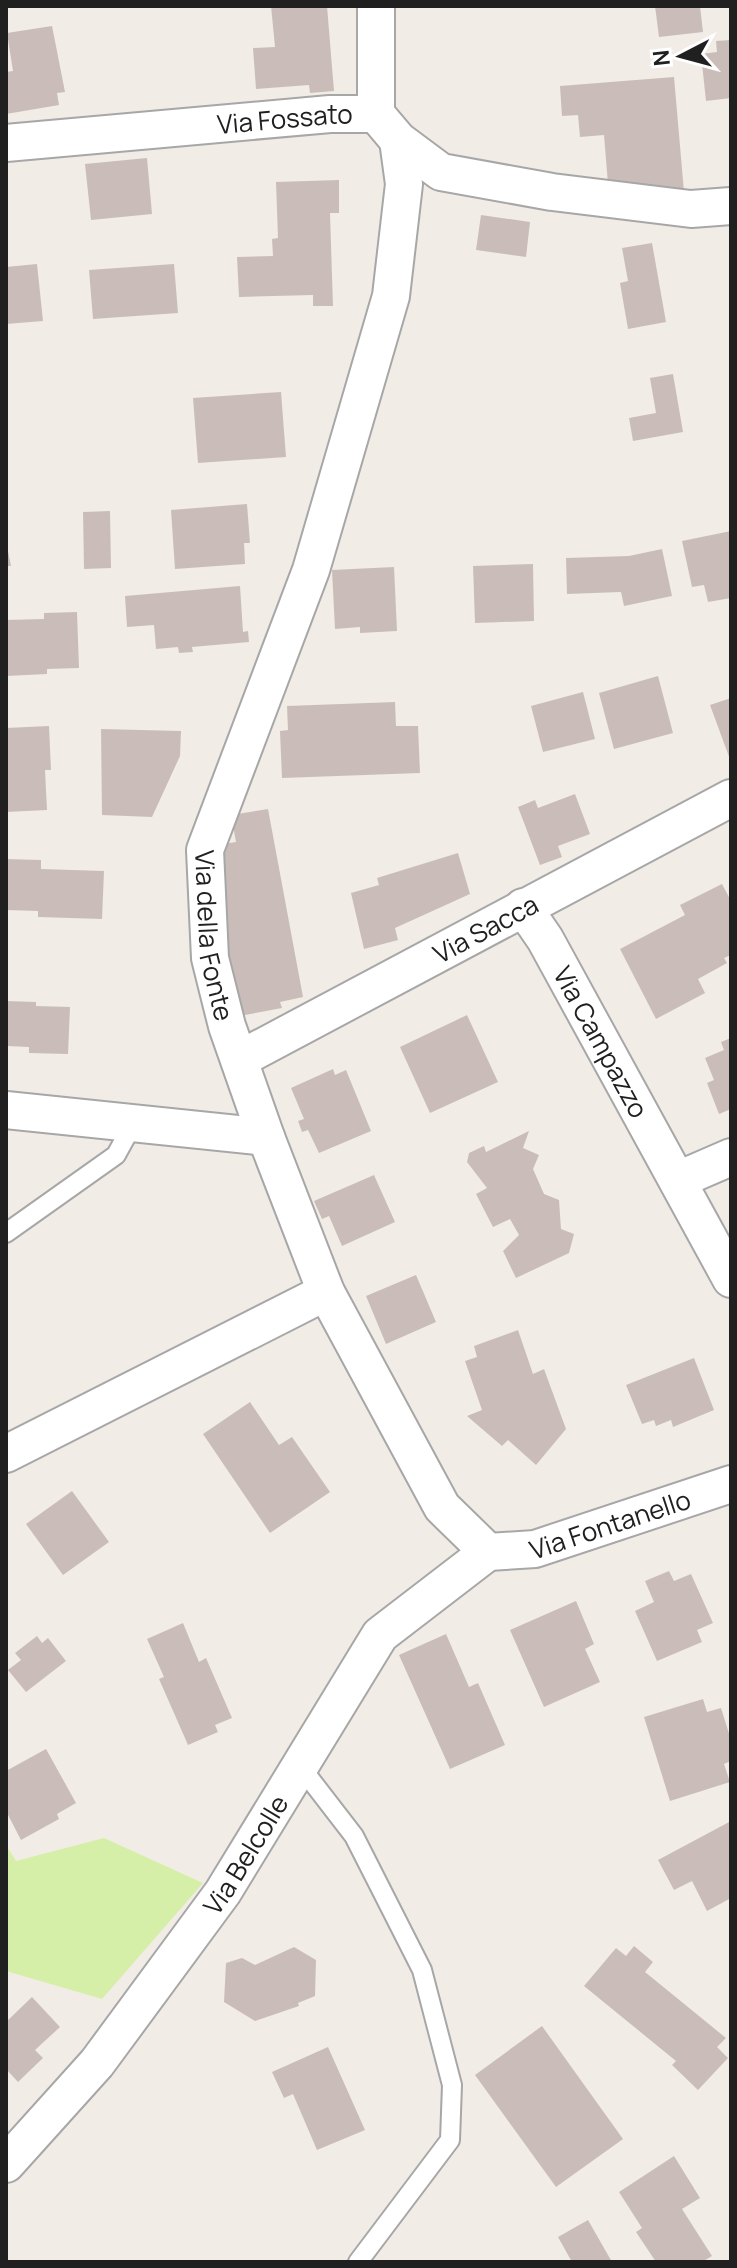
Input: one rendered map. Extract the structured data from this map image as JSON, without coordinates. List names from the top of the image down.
{
  "streets": {
    "street": [
      "Via Fossato",
      "Via Sacca",
      "Via della Fonte",
      "Via Campazzo",
      "Via Fontanello",
      "Via Belcolle"
    ]
  },
  "crossings": [
    ["Via Fossato", "Via della Fonte"],
    ["Via Sacca", "Via della Fonte"],
    ["Via Sacca", "Via Campazzo"],
    ["Via della Fonte", "Via Fontanello"],
    ["Via della Fonte", "Via Belcolle"],
    ["Via Fontanello", "Via Belcolle"]
  ],
  "north": "left"
}
